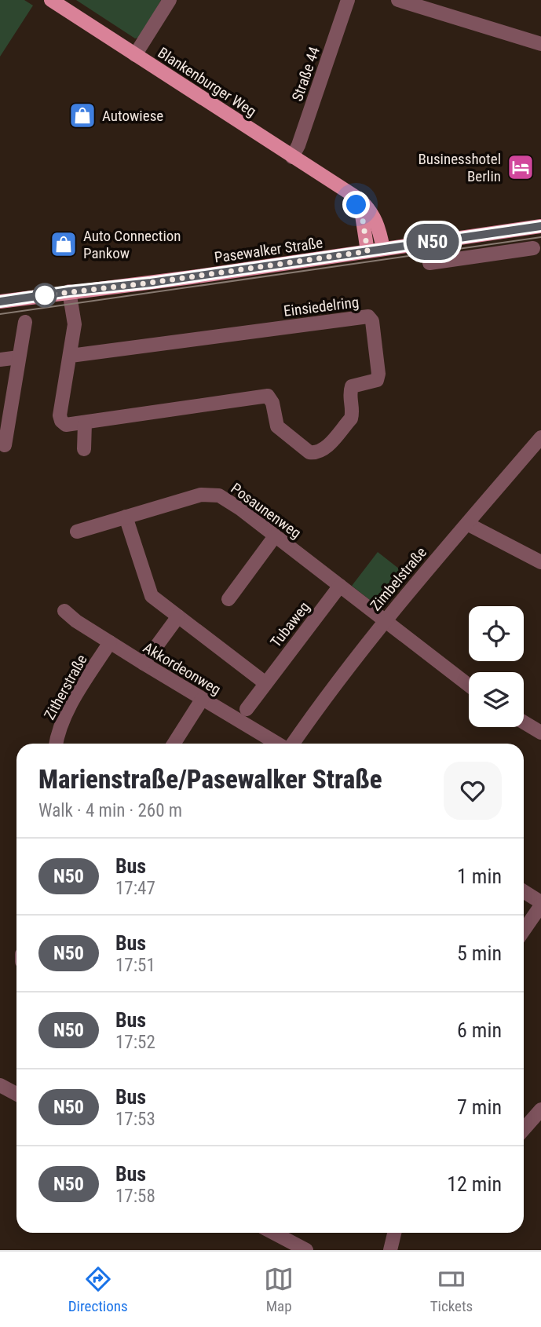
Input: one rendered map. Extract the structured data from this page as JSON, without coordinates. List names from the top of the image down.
{
  "streets": {
    "main road": ["Blankenburger Weg", "Pasewalker Straße"],
    "street": [
      "Straße 44",
      "Einsiedelring",
      "Posaunenweg",
      "Zimbelstraße",
      "Tubaweg",
      "Akkordeonweg",
      "Zitherstraße"
    ]
  },
  "crossings": [
    ["Straße 44", "Blankenburger Weg"],
    ["Blankenburger Weg", "Pasewalker Straße"],
    ["Pasewalker Straße", "Einsiedelring"],
    ["Posaunenweg", "Zimbelstraße"],
    ["Posaunenweg", "Tubaweg"],
    ["Akkordeonweg", "Zitherstraße"]
  ],
  "places": {
    "shop": ["Autowiese", "Auto Connection Pankow"],
    "hotel": ["Businesshotel Berlin"]
  },
  "lines": ["bus line N50"],
  "page": {
    "on_map": "N50",
    "heading": ["Marienstraße/Pasewalker Straße", "Walk · 4 min · 260 m"],
    "list": [
      {
        "mark": "N50",
        "name": "Bus",
        "note": "17:47",
        "value": "1 min"
      },
      {
        "mark": "N50",
        "name": "Bus",
        "note": "17:51",
        "value": "5 min"
      },
      {
        "mark": "N50",
        "name": "Bus",
        "note": "17:52",
        "value": "6 min"
      },
      {
        "mark": "N50",
        "name": "Bus",
        "note": "17:53",
        "value": "7 min"
      },
      {
        "mark": "N50",
        "name": "Bus",
        "note": "17:58",
        "value": "12 min"
      }
    ],
    "tabs": ["Directions", "Map", "Tickets"]
  }
}
